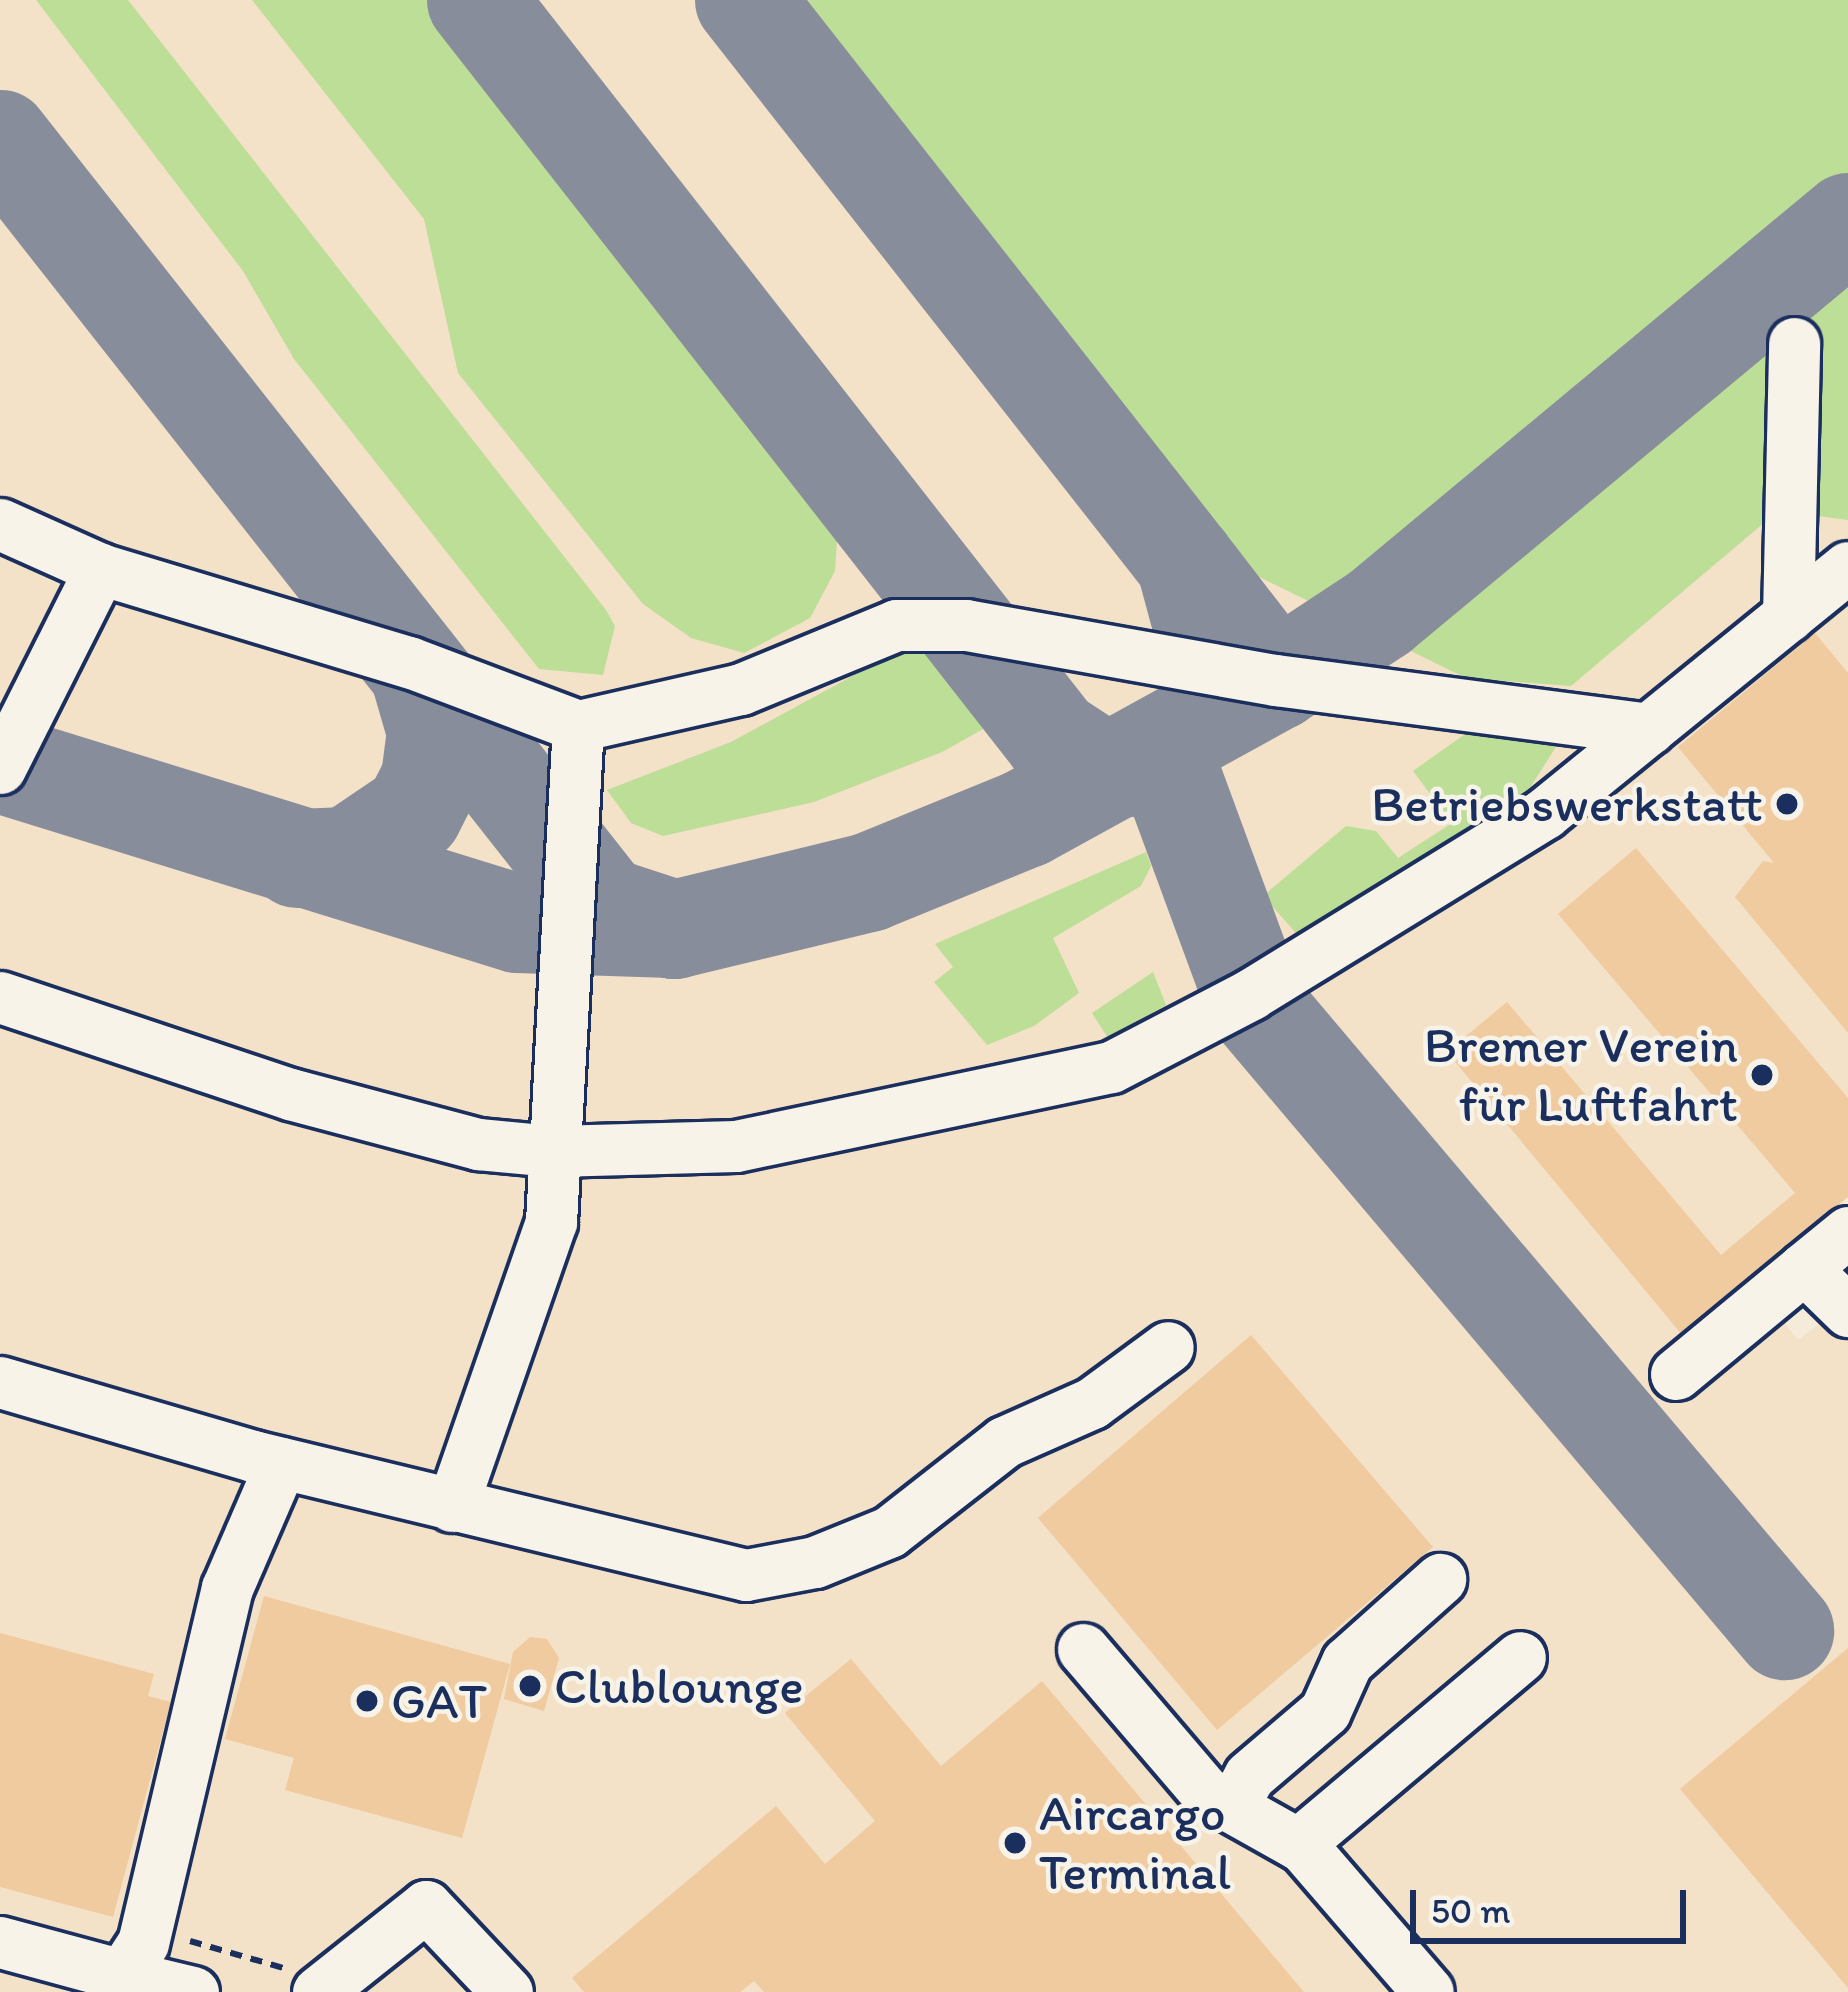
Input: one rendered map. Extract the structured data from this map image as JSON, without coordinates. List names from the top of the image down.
{
  "places": [
    "Betriebswerkstatt",
    "Bremer Verein für Luftfahrt",
    "Clublounge",
    "GAT",
    "Aircargo Terminal"
  ],
  "scale_bar": "50 m"
}
